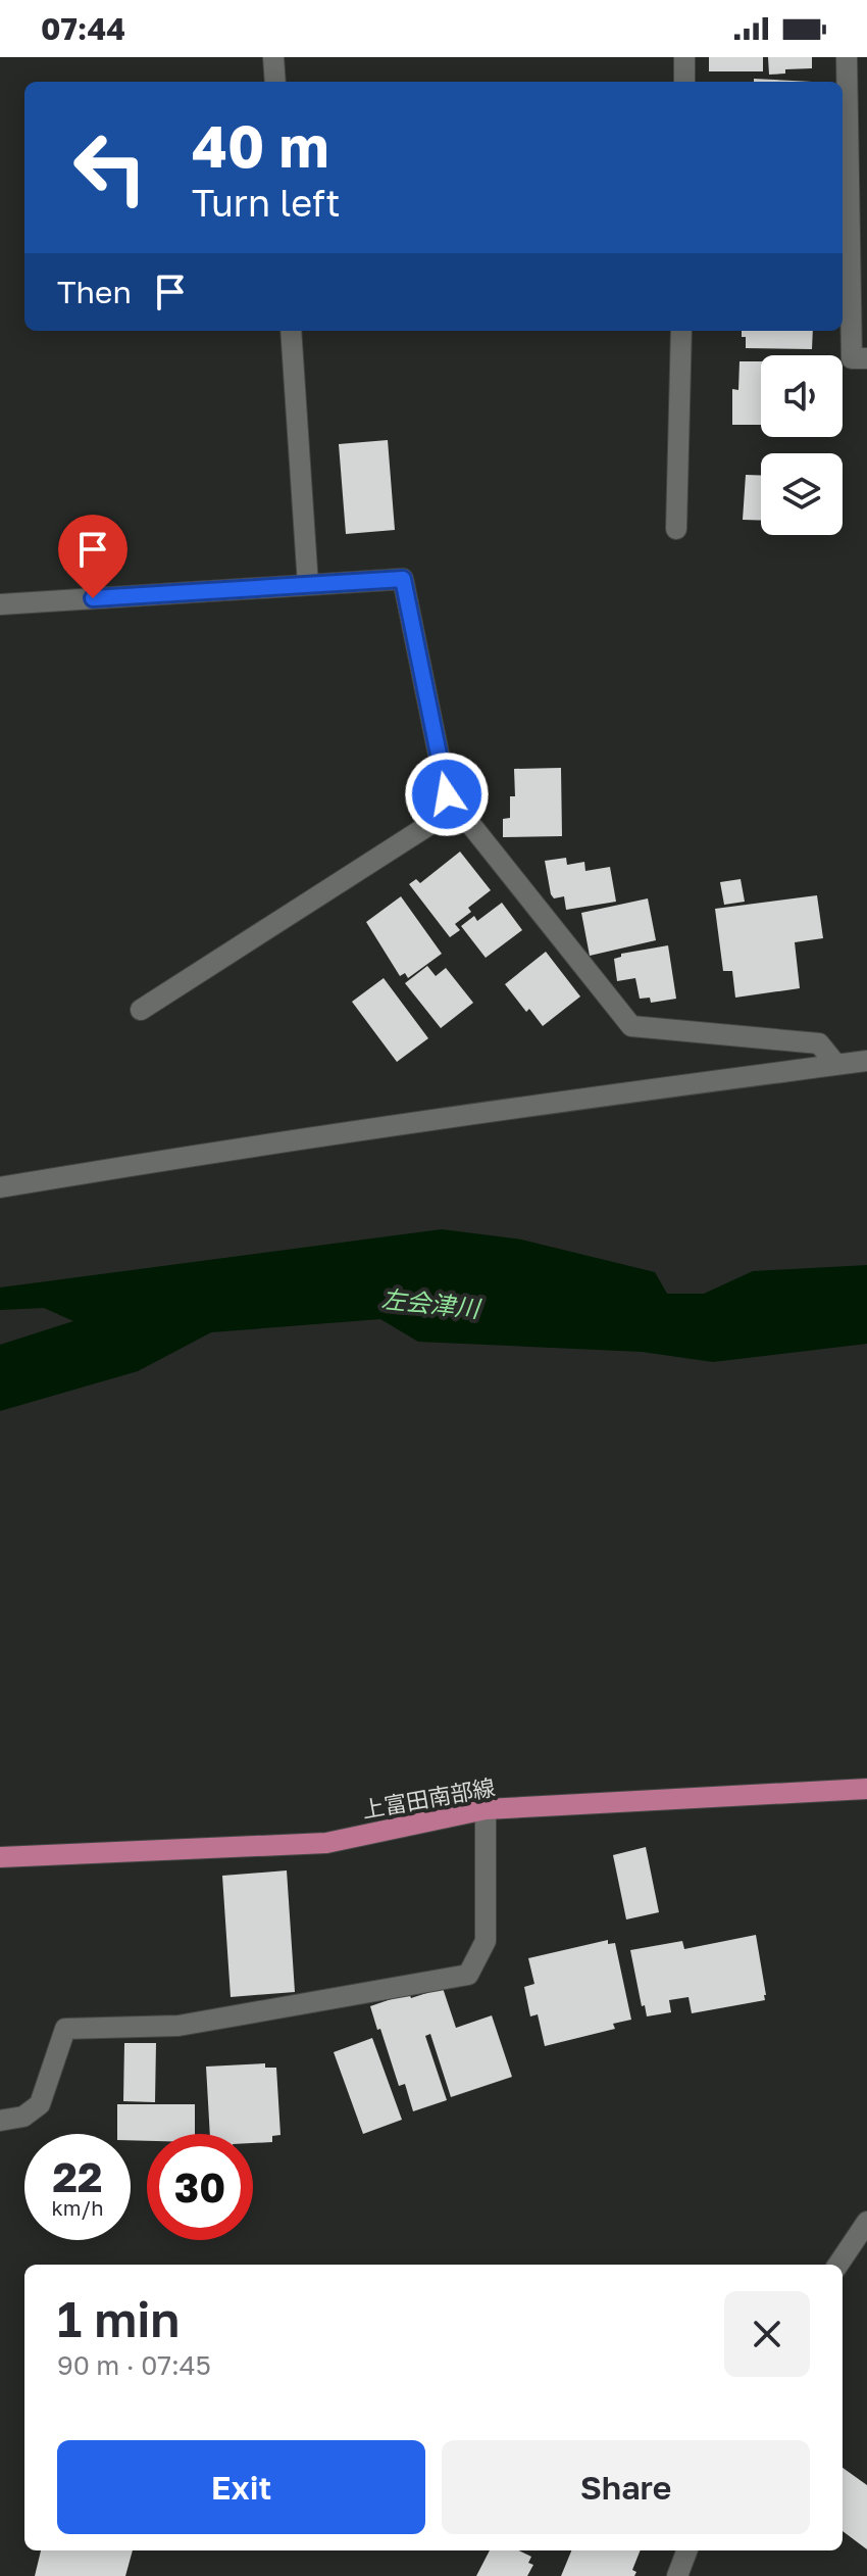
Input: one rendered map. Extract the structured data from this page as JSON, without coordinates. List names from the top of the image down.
{
  "streets": {
    "main road": ["上富田南部線"]
  },
  "water": ["左会津川"],
  "page": {
    "status": "07:44",
    "turn": ["40 m", "Turn left"],
    "then": "Then",
    "speed": "22 km/h",
    "limit": "30",
    "heading": ["1 min", "90 m · 07:45"],
    "buttons": ["Exit", "Share"]
  }
}
